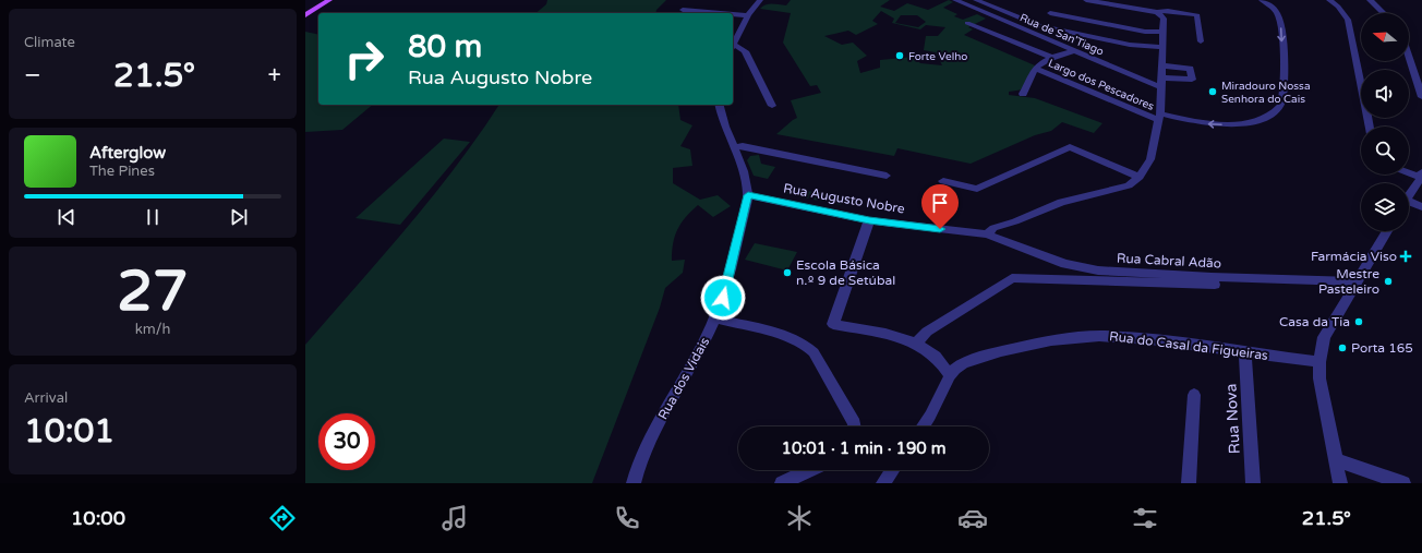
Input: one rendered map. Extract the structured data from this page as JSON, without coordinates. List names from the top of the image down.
{
  "streets": {
    "street": [
      "Rua de San'Tiago",
      "Largo dos Pescadores",
      "Rua Augusto Nobre",
      "Rua Cabral Adão",
      "Rua do Casal da Figueiras",
      "Rua dos Vidais",
      "Rua Nova"
    ]
  },
  "crossings": [
    ["Rua Augusto Nobre", "Rua Cabral Adão"],
    ["Rua Augusto Nobre", "Rua dos Vidais"],
    ["Rua do Casal da Figueiras", "Rua Nova"]
  ],
  "places": {
    "other": [
      "Forte Velho",
      "Miradouro Nossa Senhora do Cais",
      "Escola Básica n.º 9 de Setúbal",
      "Mestre Pasteleiro",
      "Casa da Tia",
      "Porta 165"
    ],
    "health": ["Farmácia Viso"]
  },
  "north": "left",
  "page": {
    "tile": [
      "Climate",
      ["27", "km/h"],
      ["Arrival", "10:01"]
    ],
    "turn": ["80 m", "Rua Augusto Nobre"],
    "heat": ["−", "21.5°", "+"],
    "song": ["Afterglow", "The Pines"],
    "limit": "30",
    "trip": "10:01 · 1 min · 190 m",
    "tabs": ["10:00", "21.5°"]
  }
}
